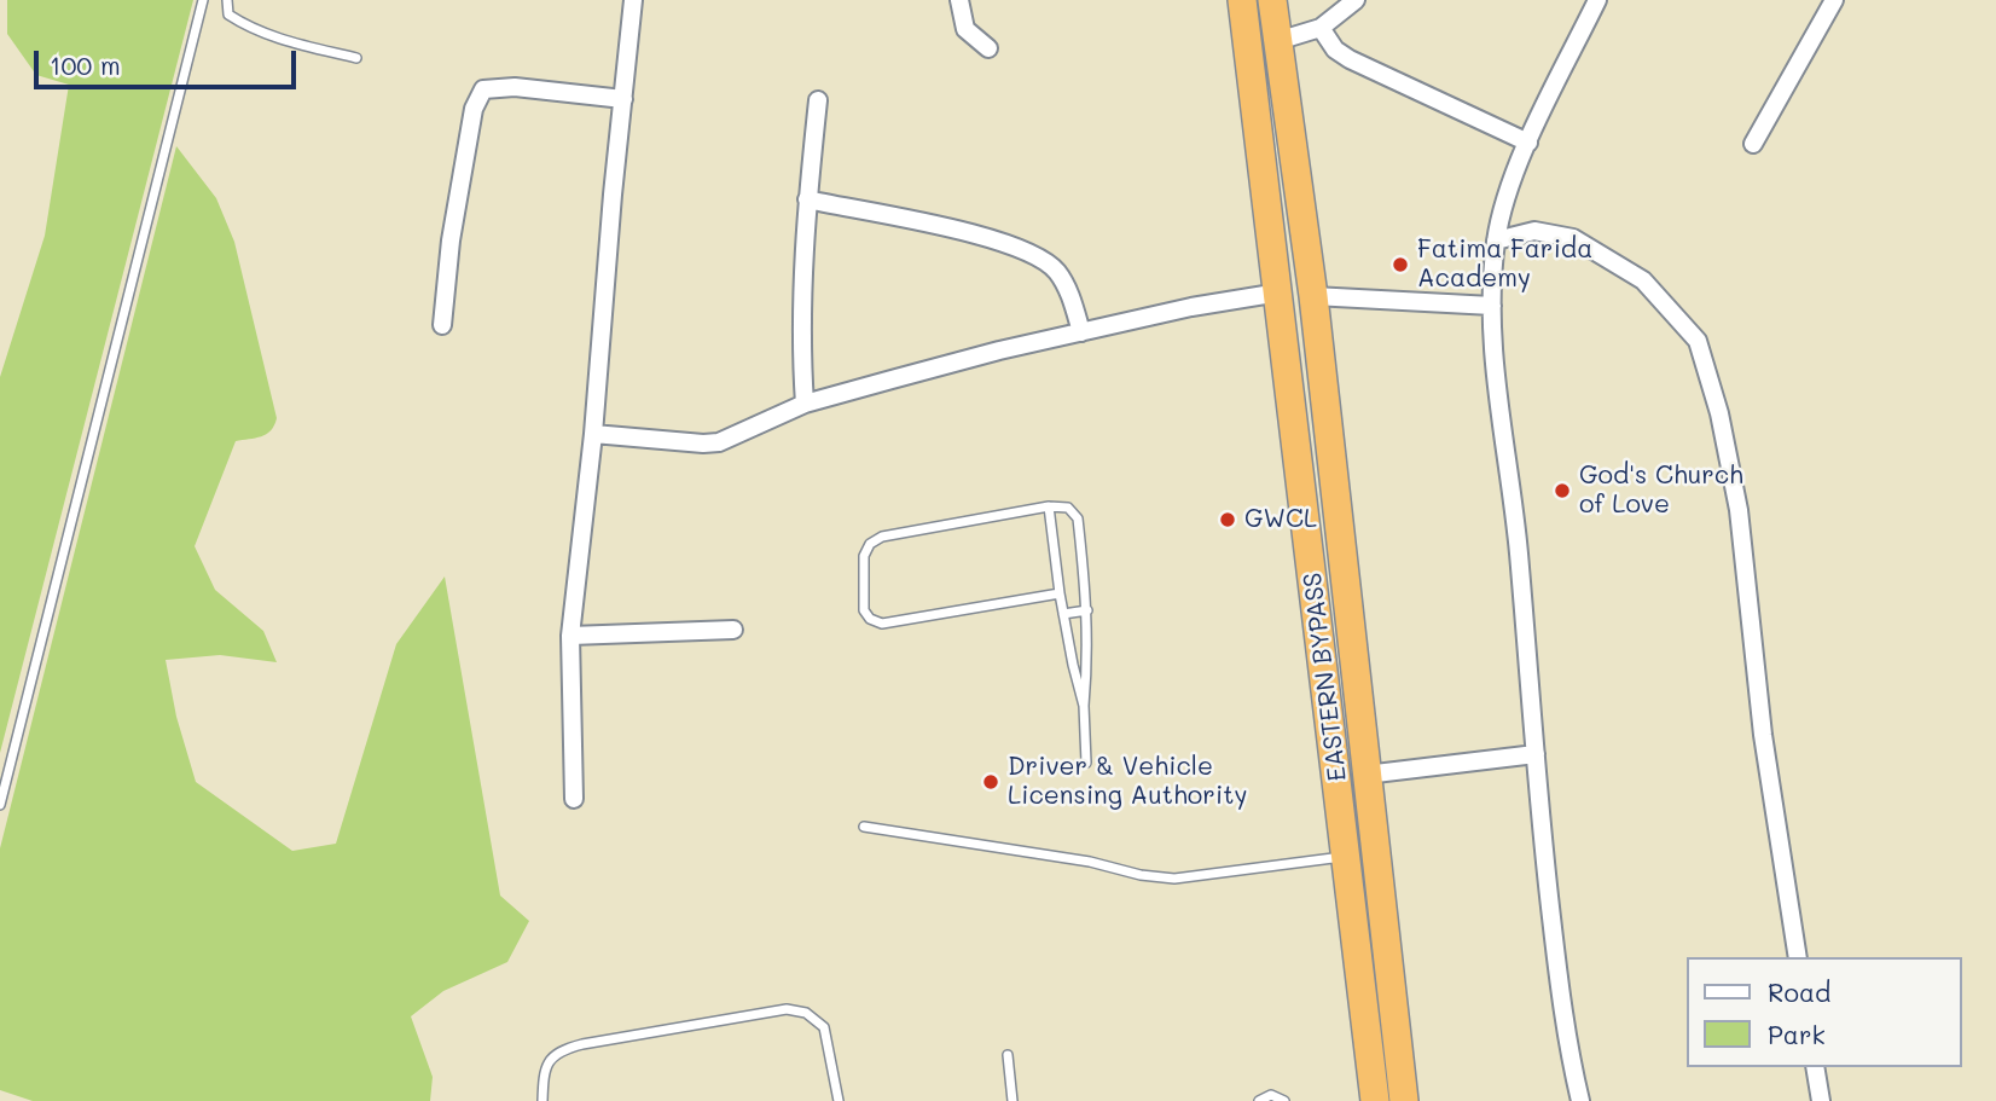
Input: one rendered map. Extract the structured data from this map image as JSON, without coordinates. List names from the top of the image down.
{
  "streets": {
    "highway": ["EASTERN BYPASS"]
  },
  "places": [
    "Fatima Farida Academy",
    "God's Church of Love",
    "GWCL",
    "Driver & Vehicle Licensing Authority"
  ],
  "legend": ["Road", "Park"],
  "scale_bar": "100 m"
}
